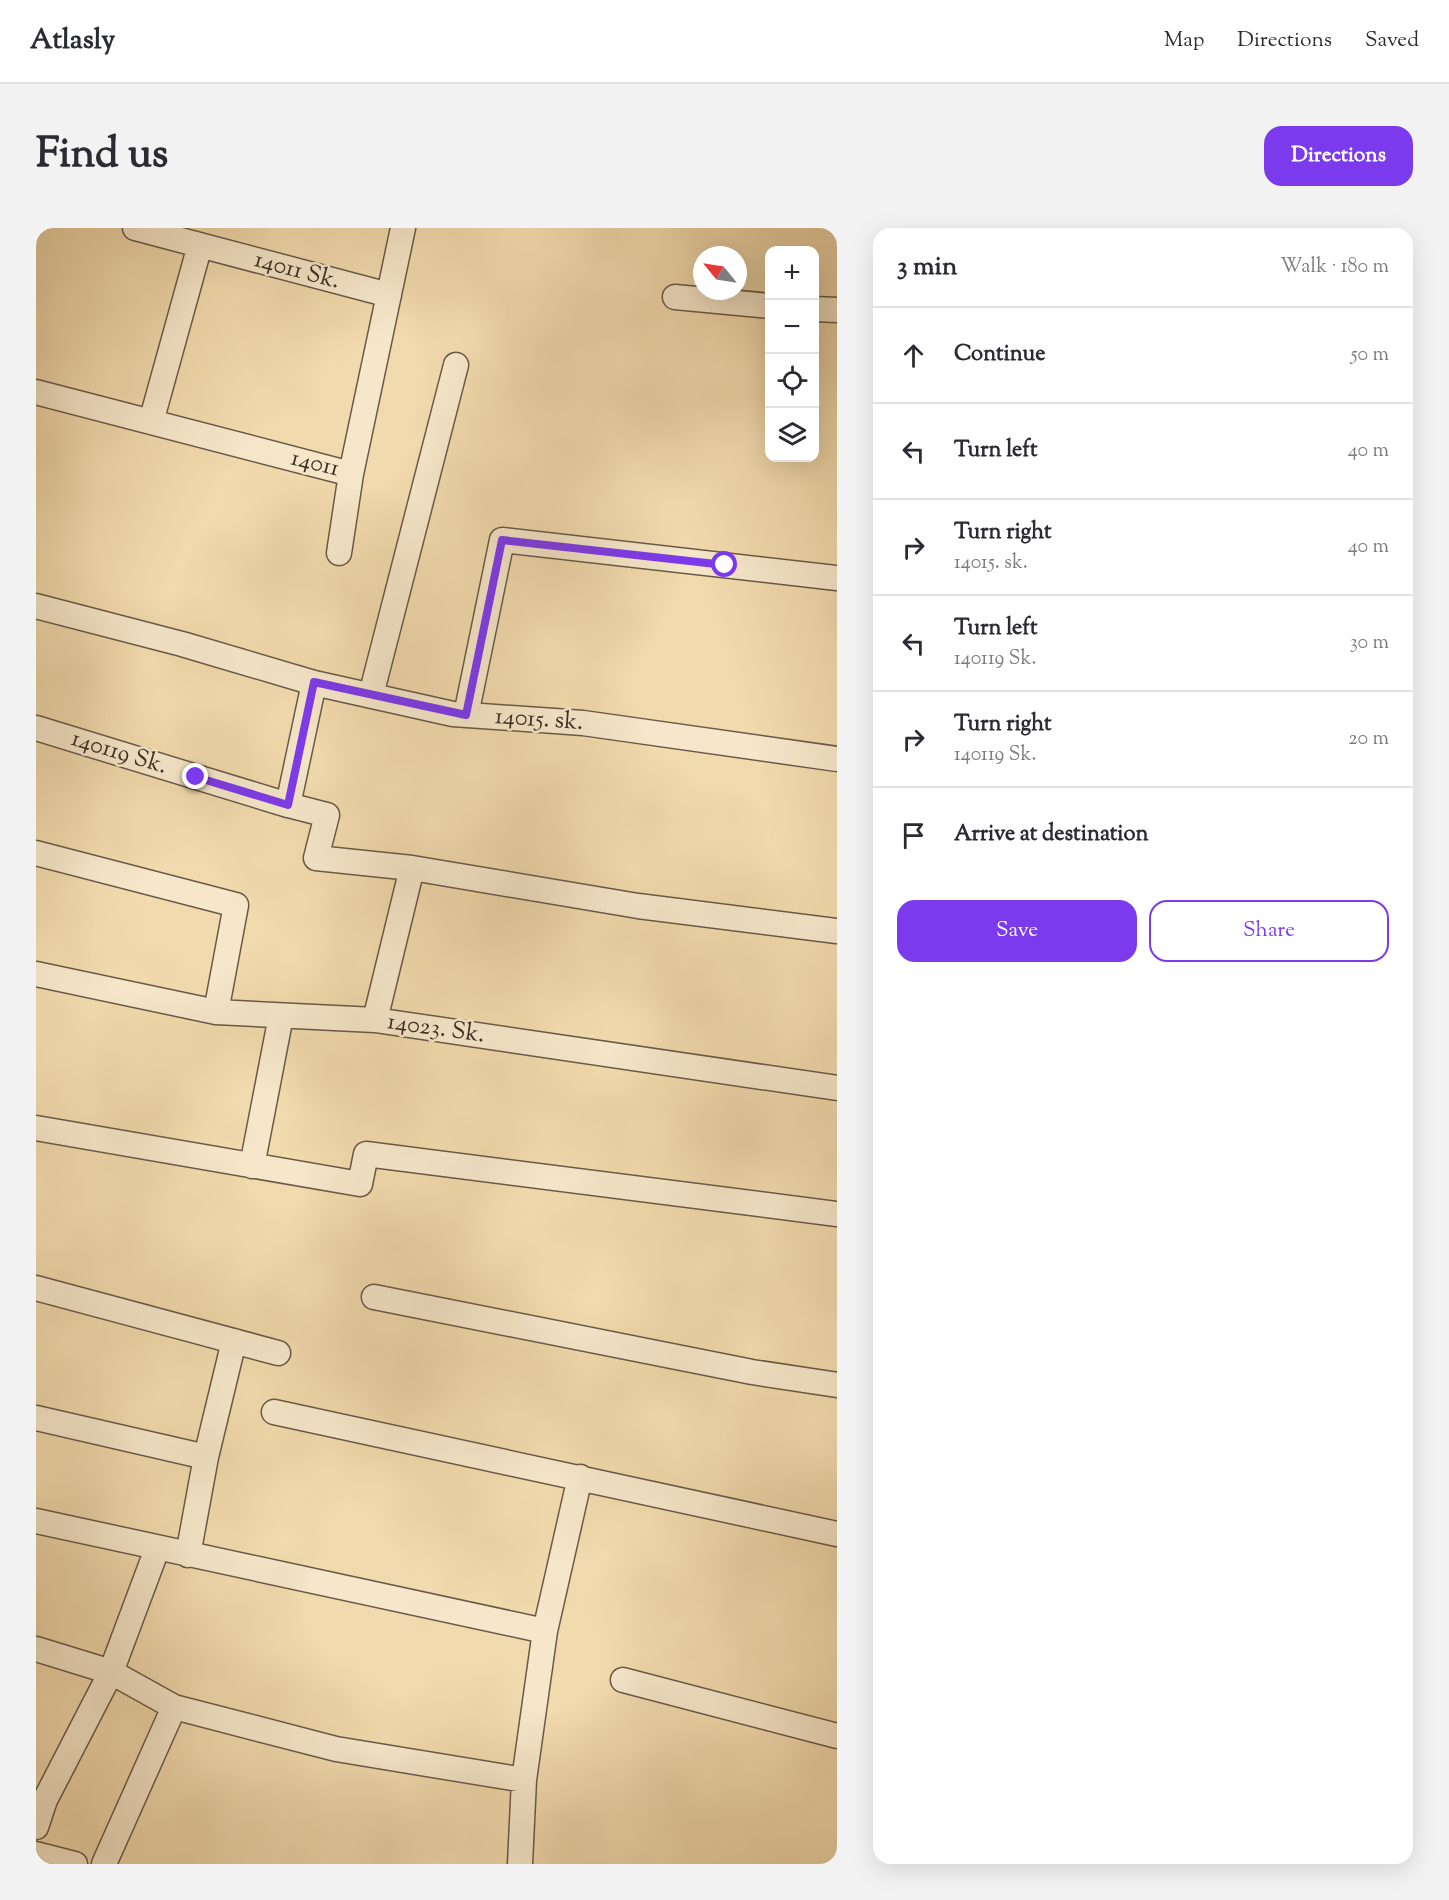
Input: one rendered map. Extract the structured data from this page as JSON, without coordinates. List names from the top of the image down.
{
  "streets": {
    "street": [
      "14011 Sk.",
      "14011",
      "14015. sk.",
      "140119 Sk.",
      "14023. Sk."
    ]
  },
  "crossings": [
    ["14011 Sk.", "14011"]
  ],
  "north": "top left",
  "page": {
    "header": "Atlasly",
    "nav": ["Map", "Directions", "Saved"],
    "title": "Find us",
    "buttons": [
      "Directions",
      ["Save", "Share"]
    ],
    "heading": ["3 min", "Walk · 180 m"],
    "map_buttons": ["+", "−"],
    "list": [
      ["Continue", "50 m"],
      ["Turn left", "40 m"],
      ["Turn right", "14015. sk.", "40 m"],
      ["Turn left", "140119 Sk.", "30 m"],
      ["Turn right", "140119 Sk.", "20 m"],
      "Arrive at destination"
    ]
  }
}
